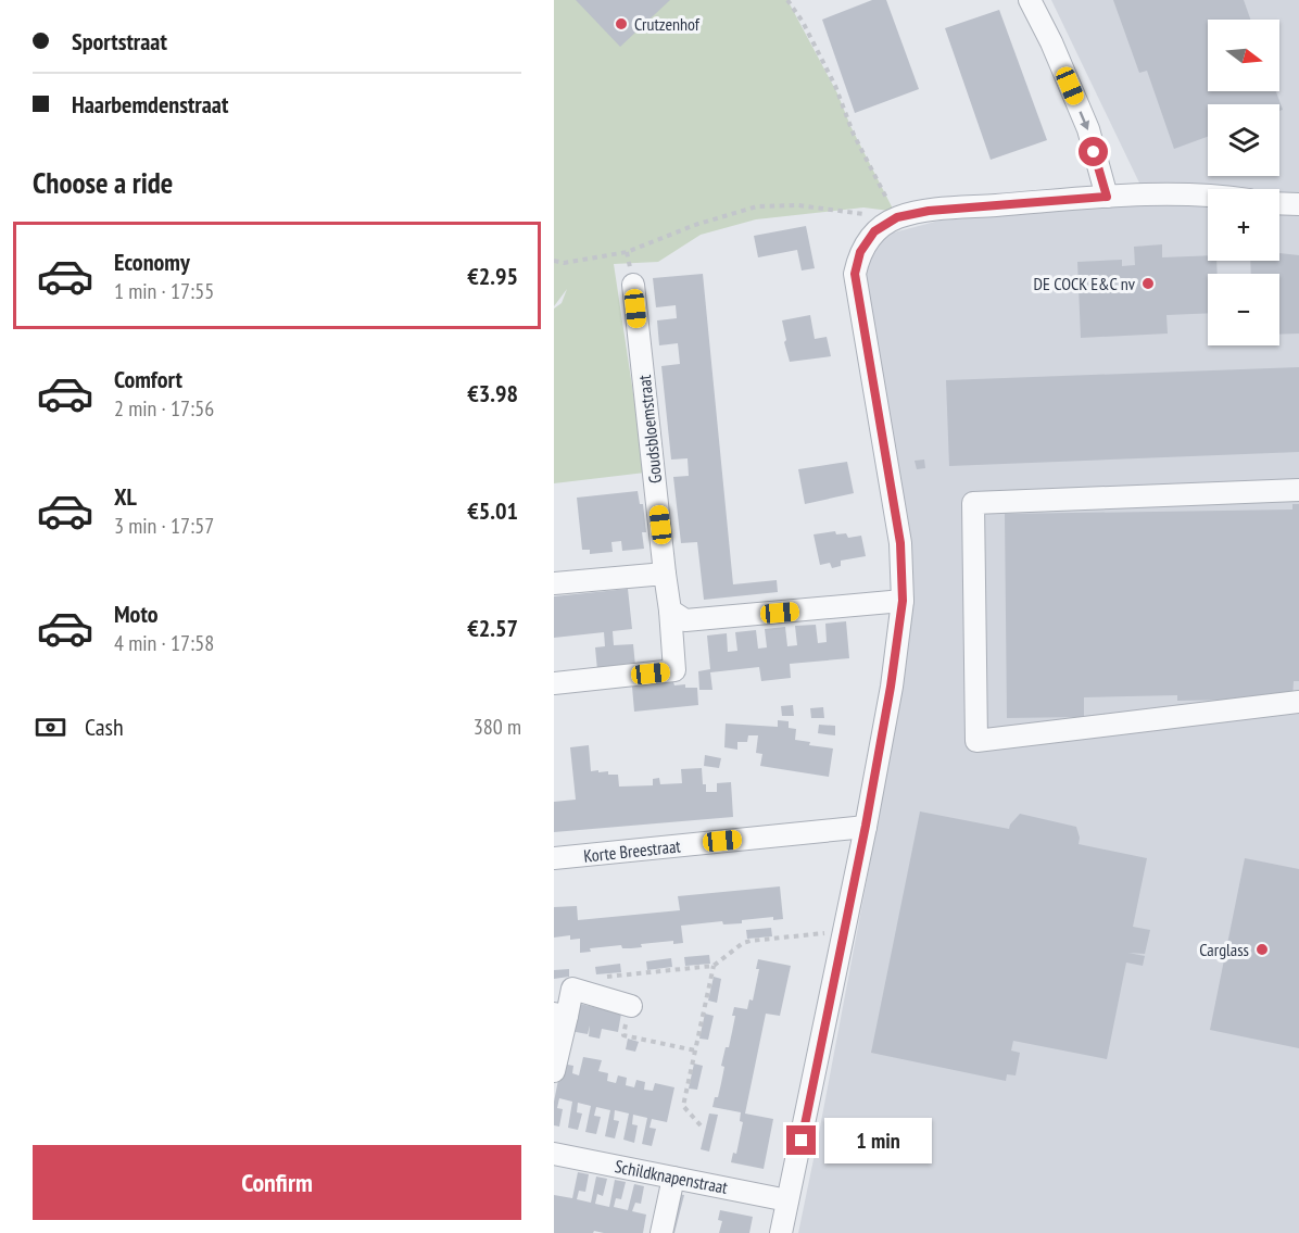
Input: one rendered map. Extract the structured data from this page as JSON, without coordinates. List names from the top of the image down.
{
  "streets": {
    "street": ["Goudsbloemstraat", "Korte Breestraat", "Schildknapenstraat"]
  },
  "places": ["Crutzenhof", "DE COCK E&C nv", "Carglass"],
  "north": "right",
  "page": {
    "banner": ["Sportstraat", "Haarbemdenstraat"],
    "map_buttons": ["+", "−"],
    "heading": "Choose a ride",
    "list": [
      {
        "name": "Economy",
        "note": "1 min · 17:55",
        "value": "€2.95"
      },
      {
        "name": "Comfort",
        "note": "2 min · 17:56",
        "value": "€3.98"
      },
      {
        "name": "XL",
        "note": "3 min · 17:57",
        "value": "€5.01"
      },
      {
        "name": "Moto",
        "note": "4 min · 17:58",
        "value": "€2.57"
      }
    ],
    "pay": ["Cash", "380 m"],
    "bubble": "1 min",
    "buttons": "Confirm"
  }
}
